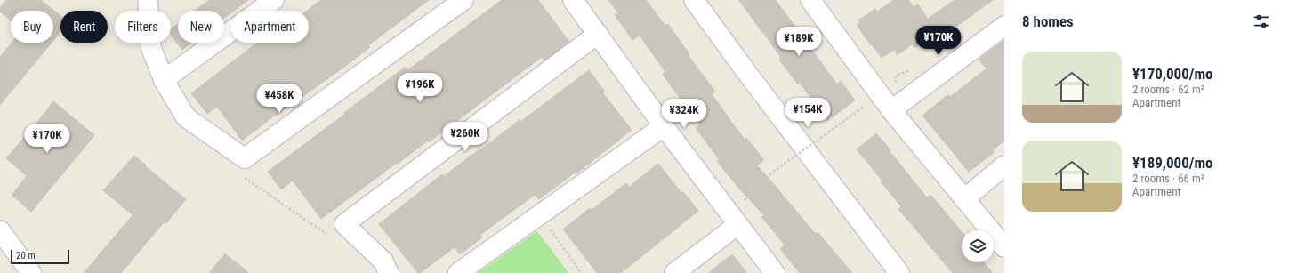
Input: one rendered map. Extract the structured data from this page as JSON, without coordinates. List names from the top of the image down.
{
  "scale_bar": "20 m",
  "page": {
    "heading": "8 homes",
    "chip": [
      "Buy",
      "Rent",
      "Filters",
      "New",
      "Apartment"
    ],
    "price": [
      "¥170K",
      "¥189K",
      "¥196K",
      "¥458K",
      "¥154K",
      "¥324K",
      "¥260K",
      "¥170K"
    ],
    "list": [
      {
        "name": "¥170,000/mo",
        "note": "2 rooms · 62 m² · Apartment"
      },
      {
        "name": "¥189,000/mo",
        "note": "2 rooms · 66 m² · Apartment"
      }
    ],
    "scale": "20 m"
  }
}
